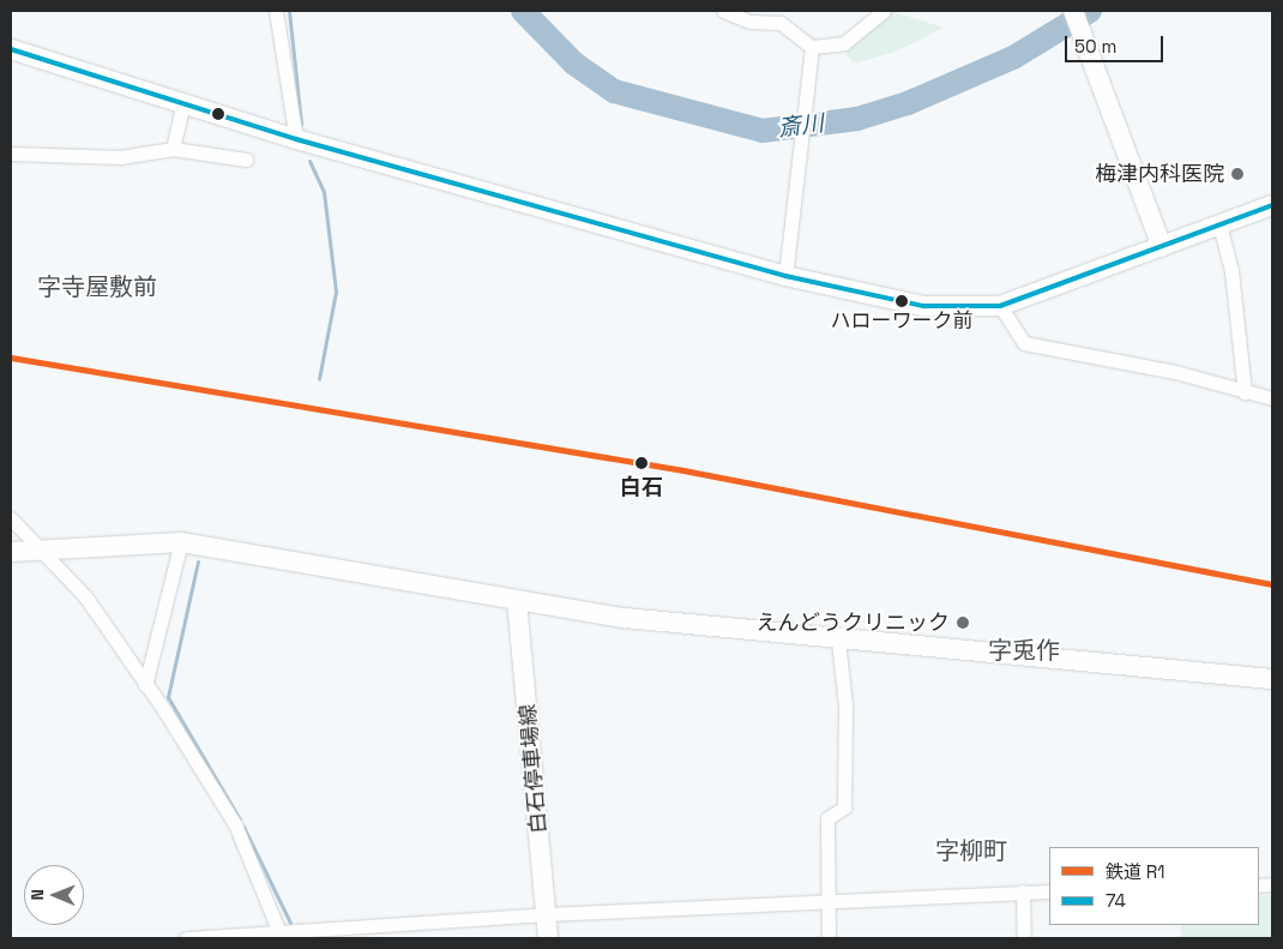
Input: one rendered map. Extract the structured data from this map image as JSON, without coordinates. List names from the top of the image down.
{
  "streets": {
    "street": ["白石停車場線"]
  },
  "districts": ["字寺屋敷前", "字兎作", "字柳町"],
  "water": ["斎川"],
  "places": [
    "梅津内科医院",
    "ハローワーク前",
    "白石",
    "えんどうクリニック"
  ],
  "lines": ["transit line 74", "rail line R1"],
  "legend": ["鉄道 R1", "74"],
  "scale_bar": "50 m",
  "north": "left"
}
